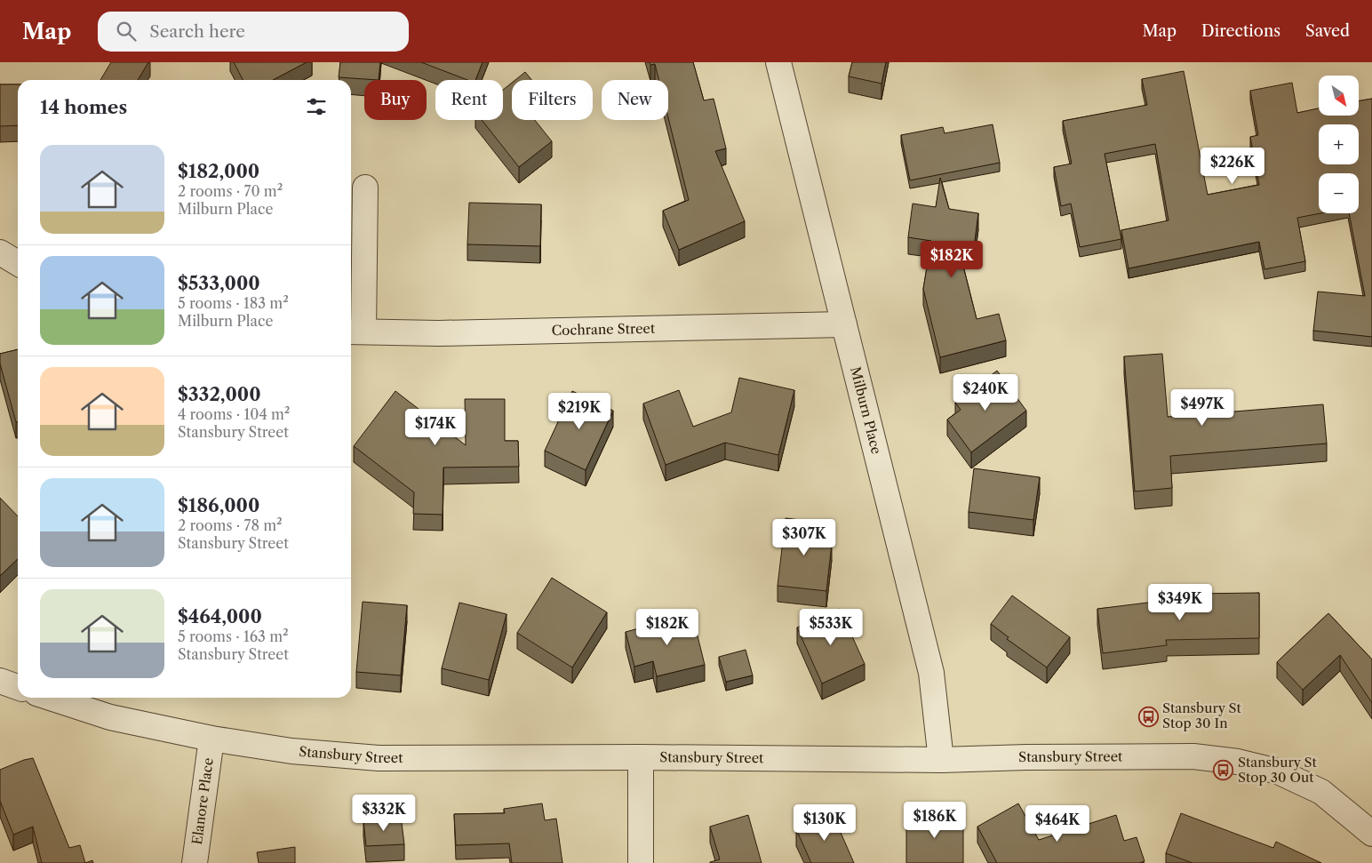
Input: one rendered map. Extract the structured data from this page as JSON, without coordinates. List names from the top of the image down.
{
  "streets": {
    "street": [
      "Cochrane Street",
      "Milburn Place",
      "Stansbury Street",
      "Elanore Place"
    ]
  },
  "crossings": [
    ["Cochrane Street", "Milburn Place"],
    ["Milburn Place", "Stansbury Street"],
    ["Stansbury Street", "Elanore Place"]
  ],
  "places": {
    "bus stop": ["Stansbury St Stop 30 In", "Stansbury St Stop 30 Out"]
  },
  "north": "bottom right",
  "page": {
    "header": "Map",
    "search": "Search here",
    "nav": ["Map", "Directions", "Saved"],
    "map_buttons": ["+", "−"],
    "chip": [
      "Buy",
      "Rent",
      "Filters",
      "New"
    ],
    "heading": "14 homes",
    "list": [
      {
        "name": "$182,000",
        "note": "2 rooms · 70 m² · Milburn Place"
      },
      {
        "name": "$533,000",
        "note": "5 rooms · 183 m² · Milburn Place"
      },
      {
        "name": "$332,000",
        "note": "4 rooms · 104 m² · Stansbury Street"
      },
      {
        "name": "$186,000",
        "note": "2 rooms · 78 m² · Stansbury Street"
      },
      {
        "name": "$464,000",
        "note": "5 rooms · 163 m² · Stansbury Street"
      }
    ],
    "price": [
      "$226K",
      "$182K",
      "$240K",
      "$497K",
      "$219K",
      "$174K",
      "$307K",
      "$349K",
      "$182K",
      "$533K",
      "$332K",
      "$186K",
      "$130K",
      "$464K"
    ]
  }
}
